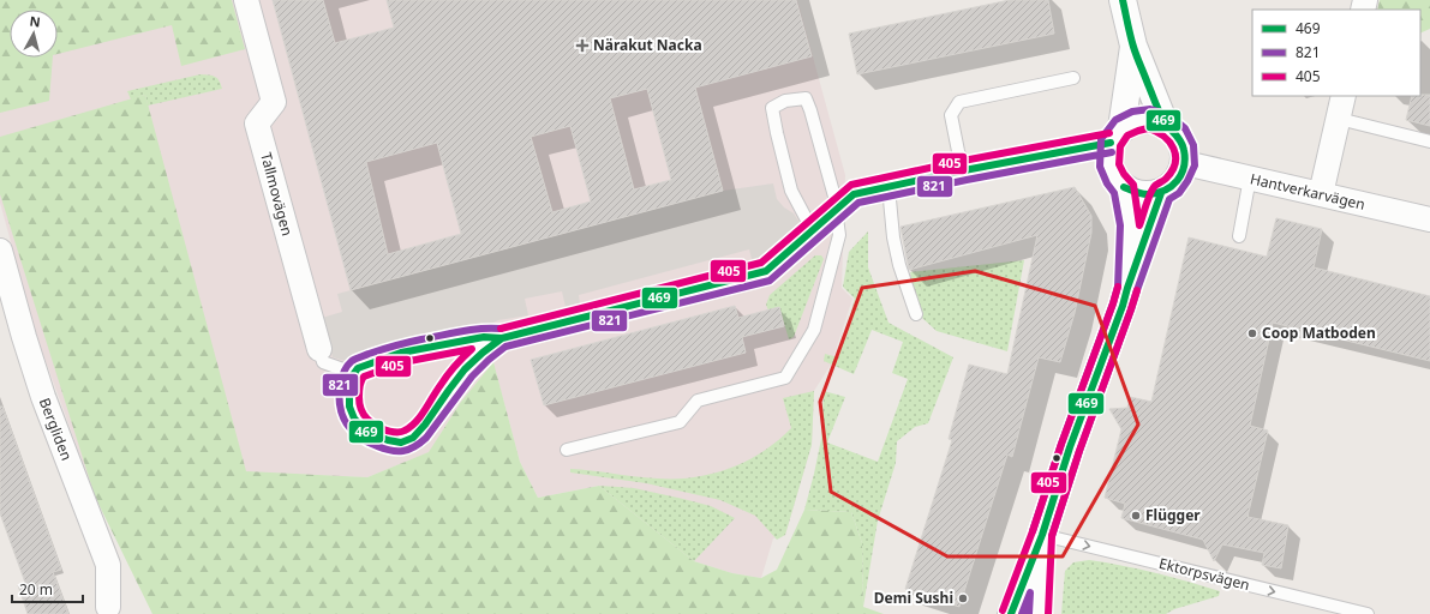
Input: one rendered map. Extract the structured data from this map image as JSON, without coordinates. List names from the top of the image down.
{
  "streets": {
    "street": ["Hantverkarvägen", "Tallmovägen", "Bergliden"],
    "lane": ["Ektorpsvägen"]
  },
  "one_way": ["Ektorpsvägen"],
  "places": {
    "health": ["Närakut Nacka"],
    "other": ["Coop Matboden", "Flügger", "Demi Sushi"]
  },
  "lines": ["transit line 469", "transit line 821", "transit line 405"],
  "legend": ["469", "821", "405"],
  "scale_bar": "20 m",
  "north": "top"
}
